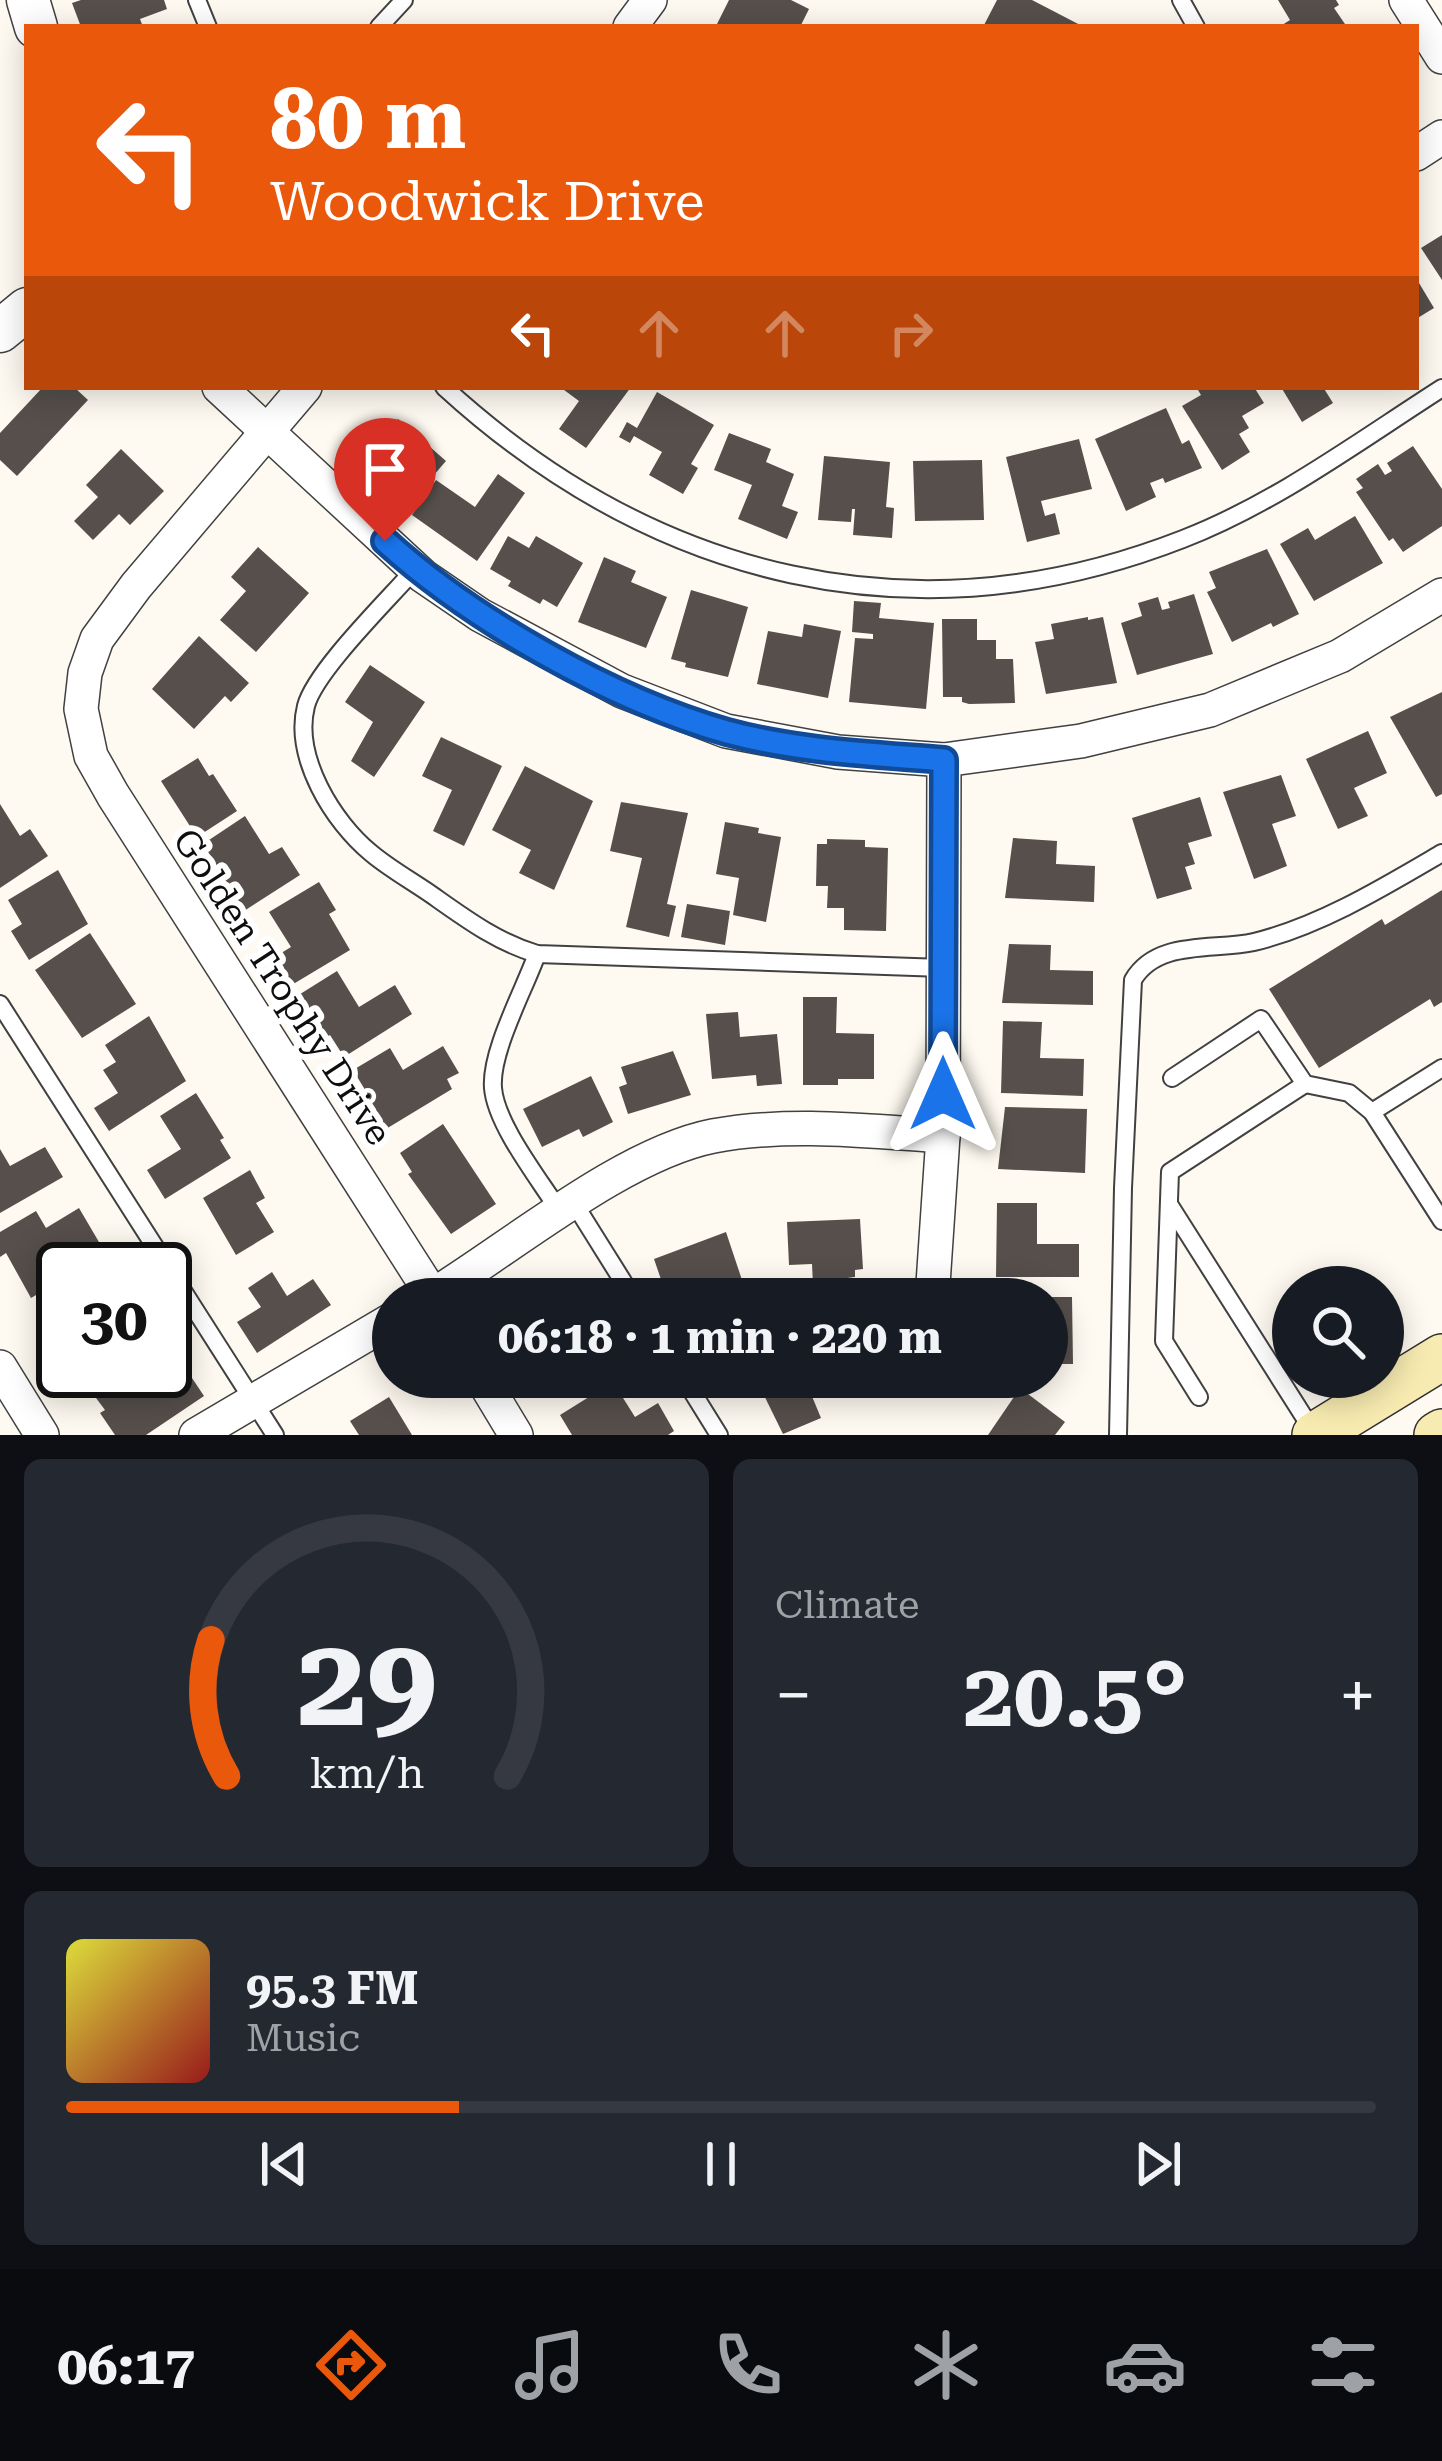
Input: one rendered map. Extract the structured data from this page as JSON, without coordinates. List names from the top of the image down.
{
  "streets": {
    "street": ["Golden Trophy Drive"]
  },
  "page": {
    "turn": ["80 m", "Woodwick Drive"],
    "limit": "30",
    "trip": "06:18 · 1 min · 220 m",
    "tile": "Climate",
    "heat": ["−", "20.5°", "+"],
    "song": ["95.3 FM", "Music"],
    "tabs": "06:17",
    "gauge": ["29", "km/h"]
  }
}
